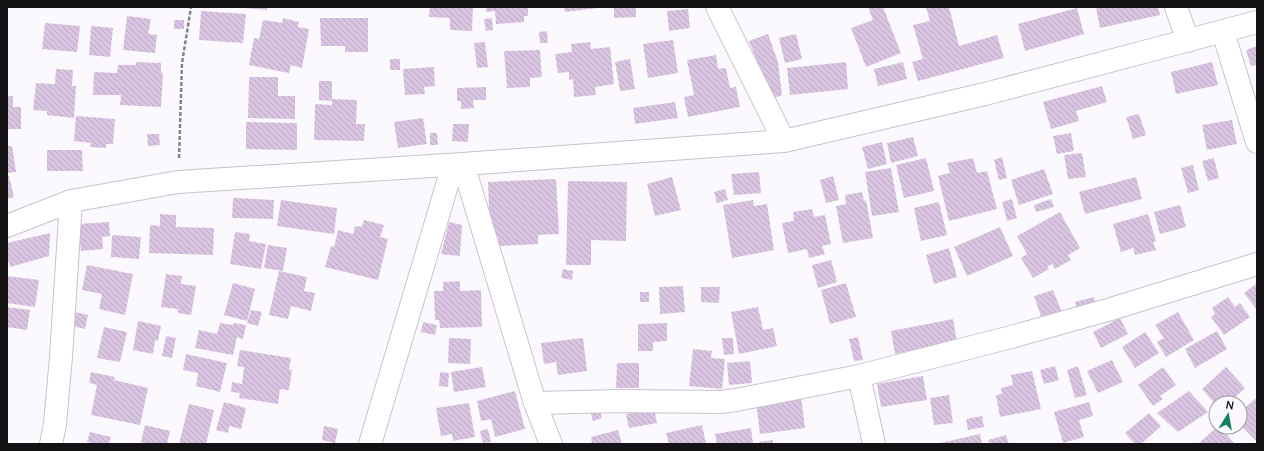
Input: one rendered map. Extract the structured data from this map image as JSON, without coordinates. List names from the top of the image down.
{
  "north": "top"
}
